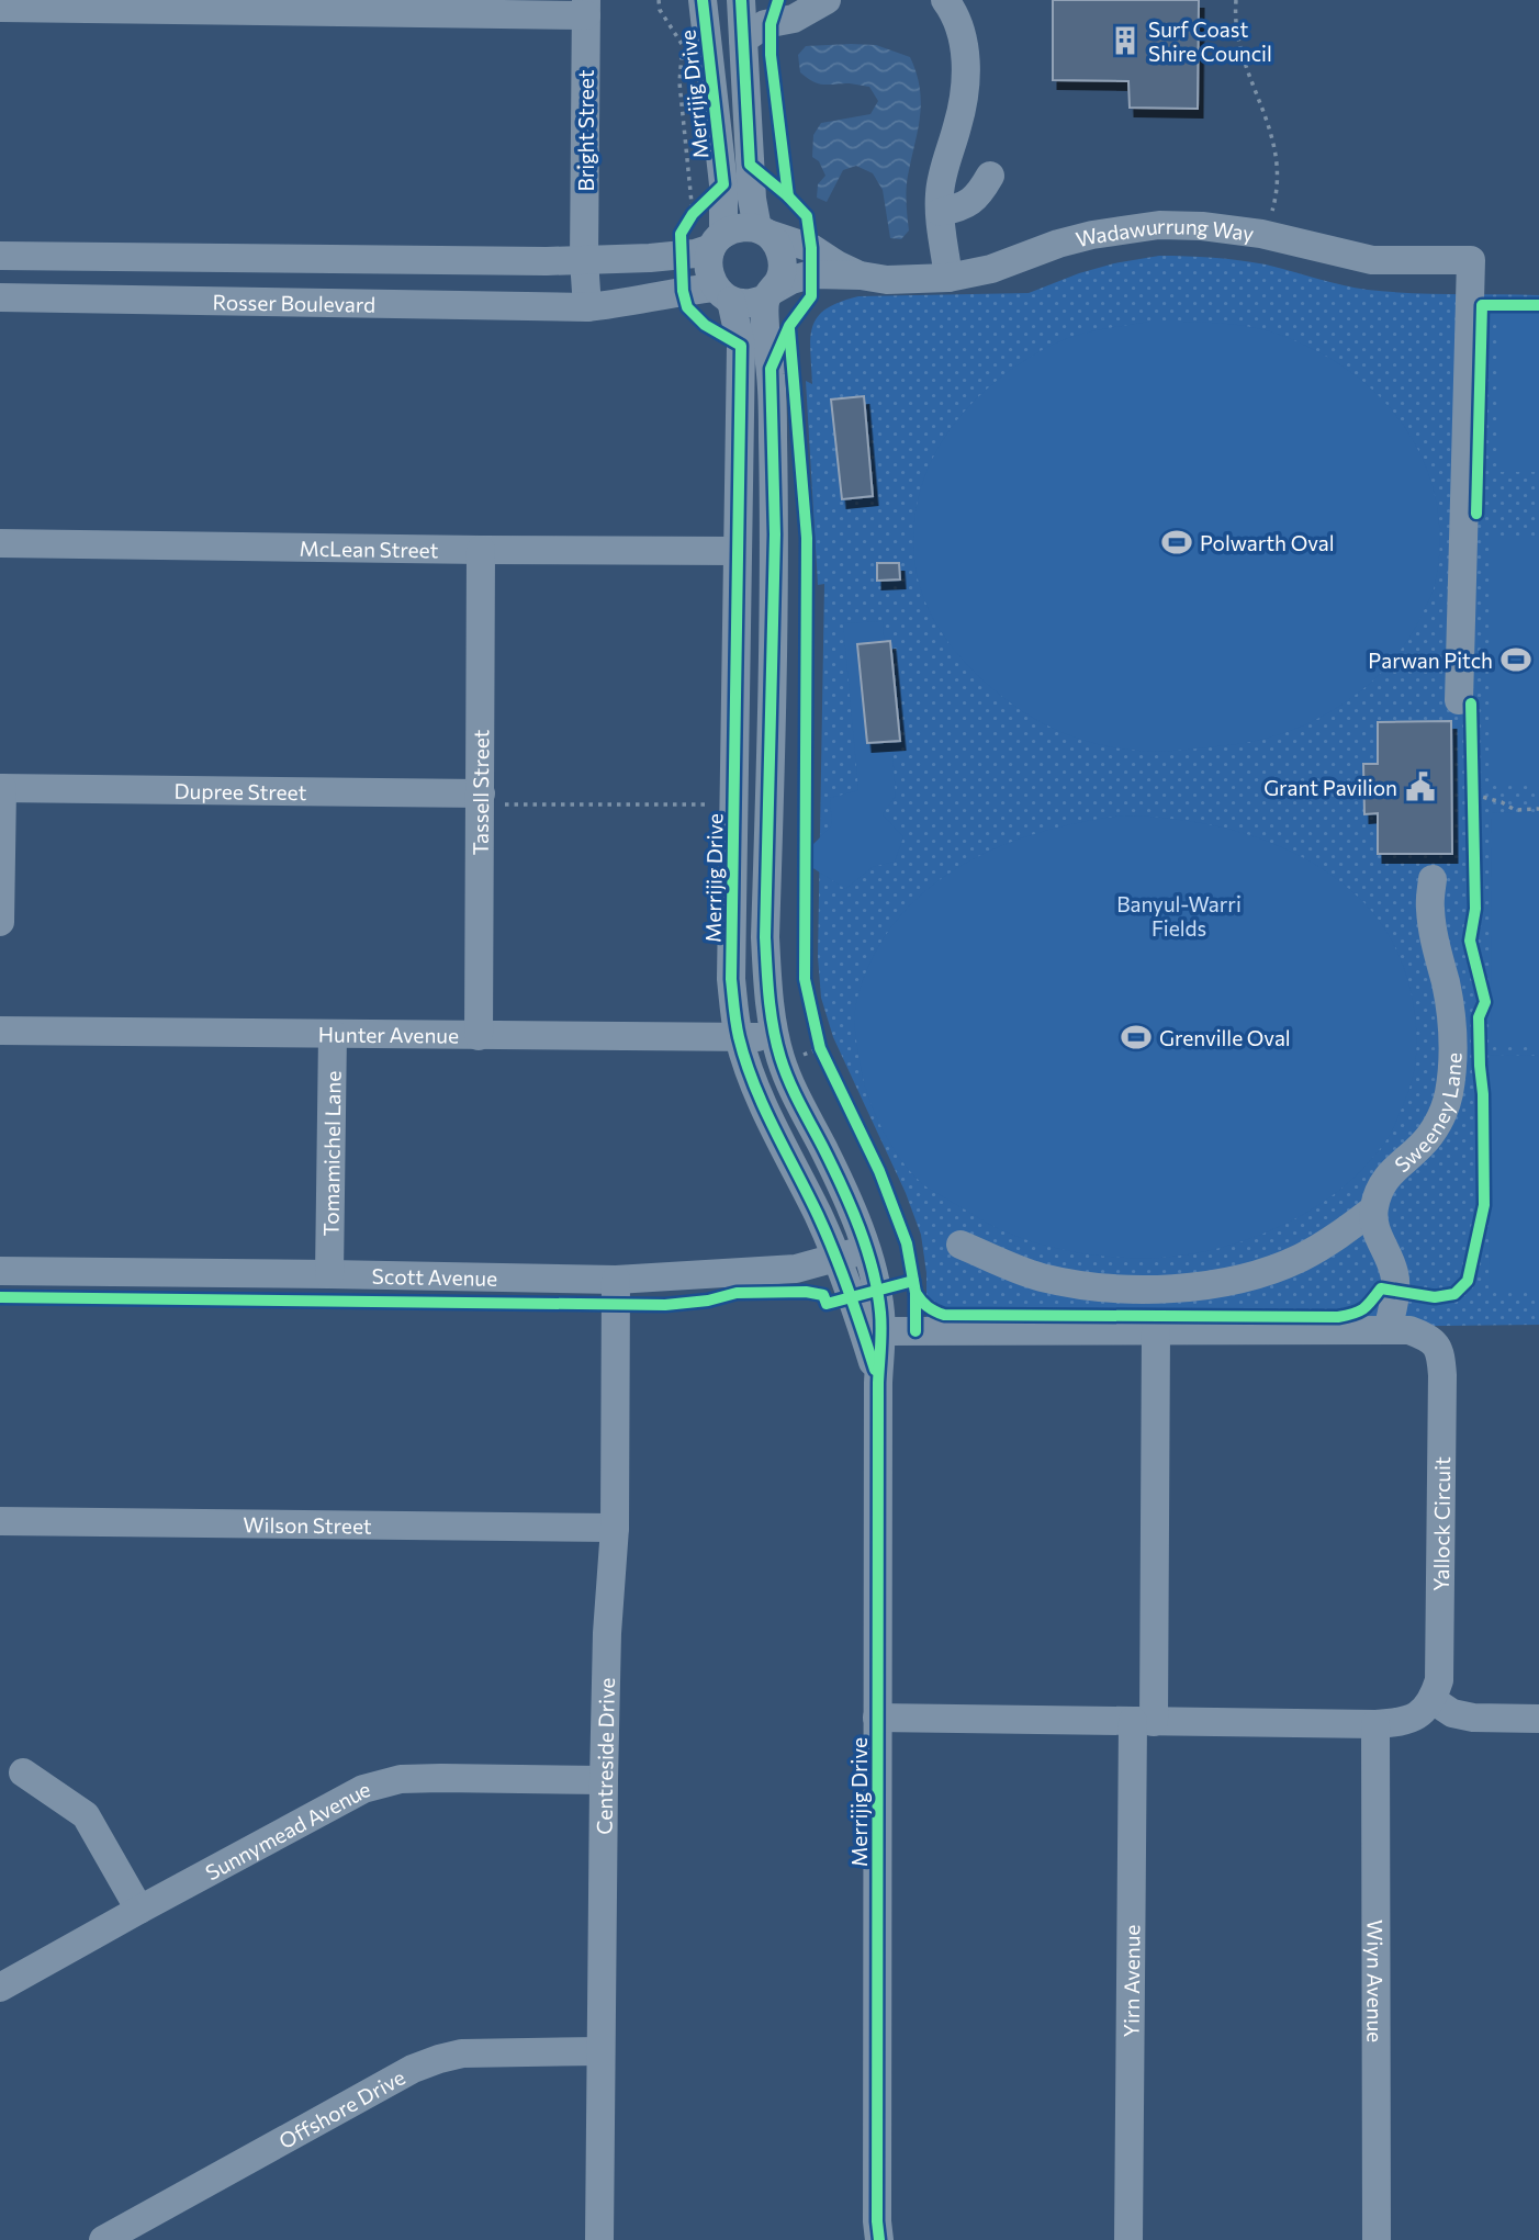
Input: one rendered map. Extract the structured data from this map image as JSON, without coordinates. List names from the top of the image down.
{
  "streets": {
    "street": [
      "Merrijig Drive",
      "Bright Street",
      "Wadawurrung Way",
      "Rosser Boulevard",
      "McLean Street",
      "Dupree Street",
      "Tassell Street",
      "Hunter Avenue",
      "Sweeney Lane",
      "Tomamichel Lane",
      "Scott Avenue",
      "Wilson Street",
      "Yallock Circuit",
      "Centreside Drive",
      "Sunnymead Avenue",
      "Yirn Avenue",
      "Wiyn Avenue",
      "Offshore Drive"
    ]
  },
  "crossings": [
    ["Merrijig Drive", "Wadawurrung Way"],
    ["Merrijig Drive", "Rosser Boulevard"],
    ["Merrijig Drive", "McLean Street"],
    ["Merrijig Drive", "Hunter Avenue"],
    ["Merrijig Drive", "Scott Avenue"],
    ["Merrijig Drive", "Yallock Circuit"],
    ["Bright Street", "Rosser Boulevard"],
    ["Wadawurrung Way", "Rosser Boulevard"],
    ["McLean Street", "Tassell Street"],
    ["Dupree Street", "Tassell Street"],
    ["Tassell Street", "Hunter Avenue"],
    ["Hunter Avenue", "Tomamichel Lane"],
    ["Tomamichel Lane", "Scott Avenue"],
    ["Scott Avenue", "Centreside Drive"],
    ["Wilson Street", "Centreside Drive"],
    ["Yallock Circuit", "Yirn Avenue"],
    ["Centreside Drive", "Sunnymead Avenue"],
    ["Centreside Drive", "Offshore Drive"]
  ],
  "parks": ["Banyul-Warri Fields"],
  "places": {
    "building": ["Surf Coast Shire Council"],
    "sports": ["Polwarth Oval", "Parwan Pitch", "Grenville Oval"],
    "public building": ["Grant Pavilion"]
  }
}
